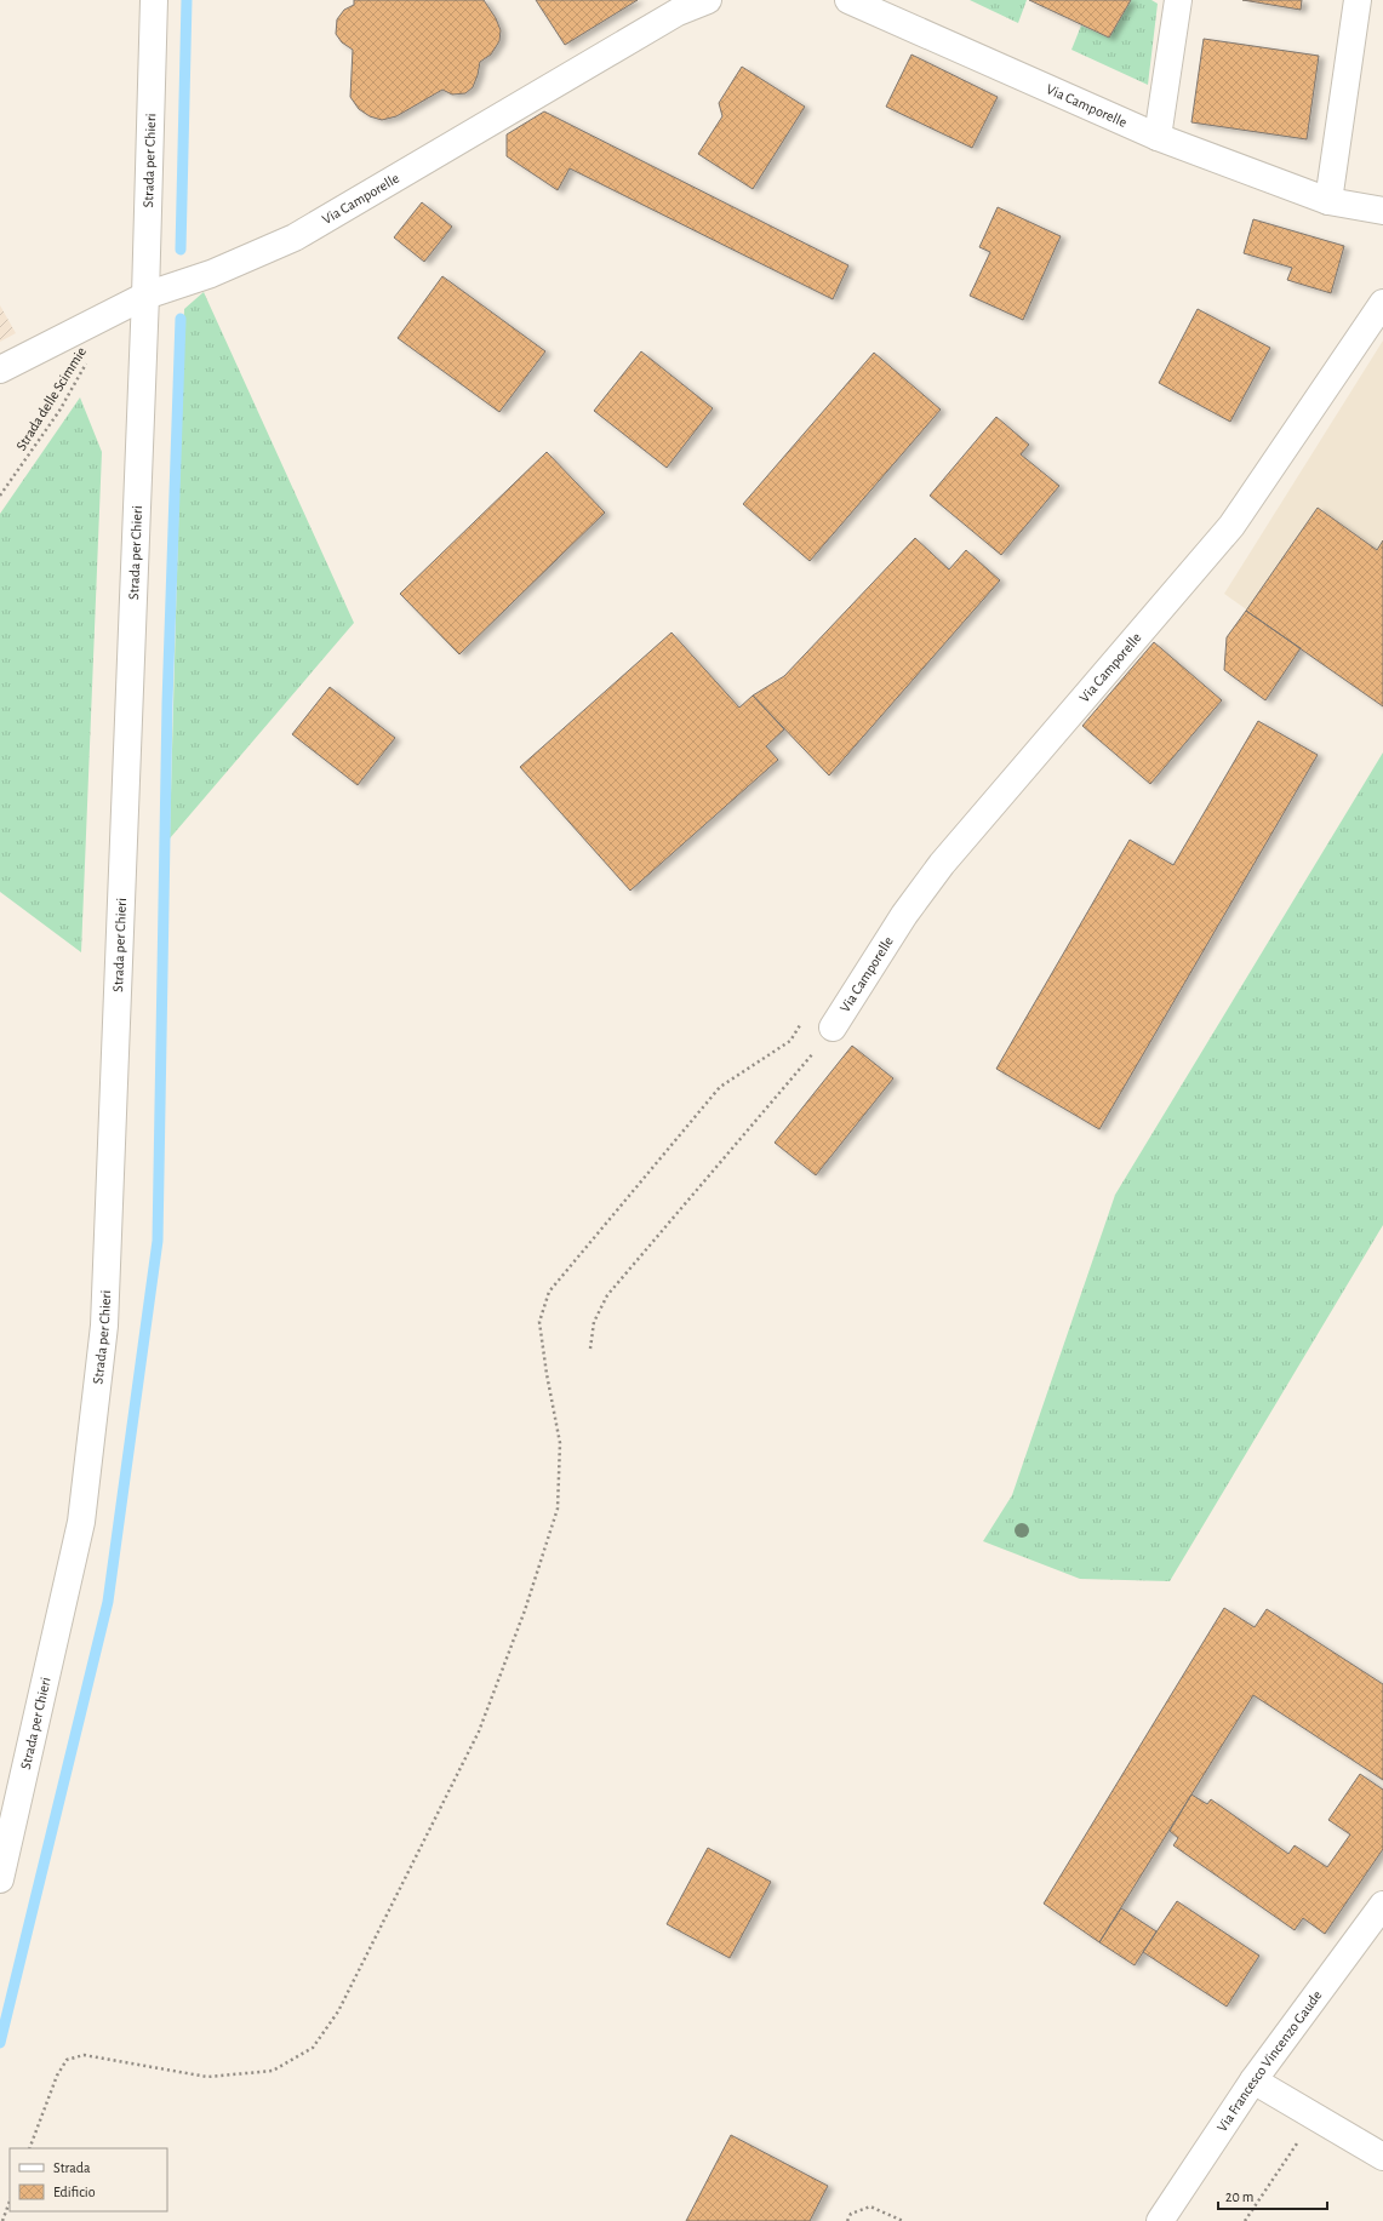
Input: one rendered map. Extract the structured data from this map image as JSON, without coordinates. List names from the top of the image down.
{
  "streets": {
    "street": ["Via Camporelle", "Strada per Chieri", "Via Francesco Vincenzo Gaude"],
    "path": ["Strada delle Scimmie"]
  },
  "crossings": [
    ["Via Camporelle", "Strada per Chieri"]
  ],
  "legend": ["Strada", "Edificio"],
  "scale_bar": "20 m"
}
